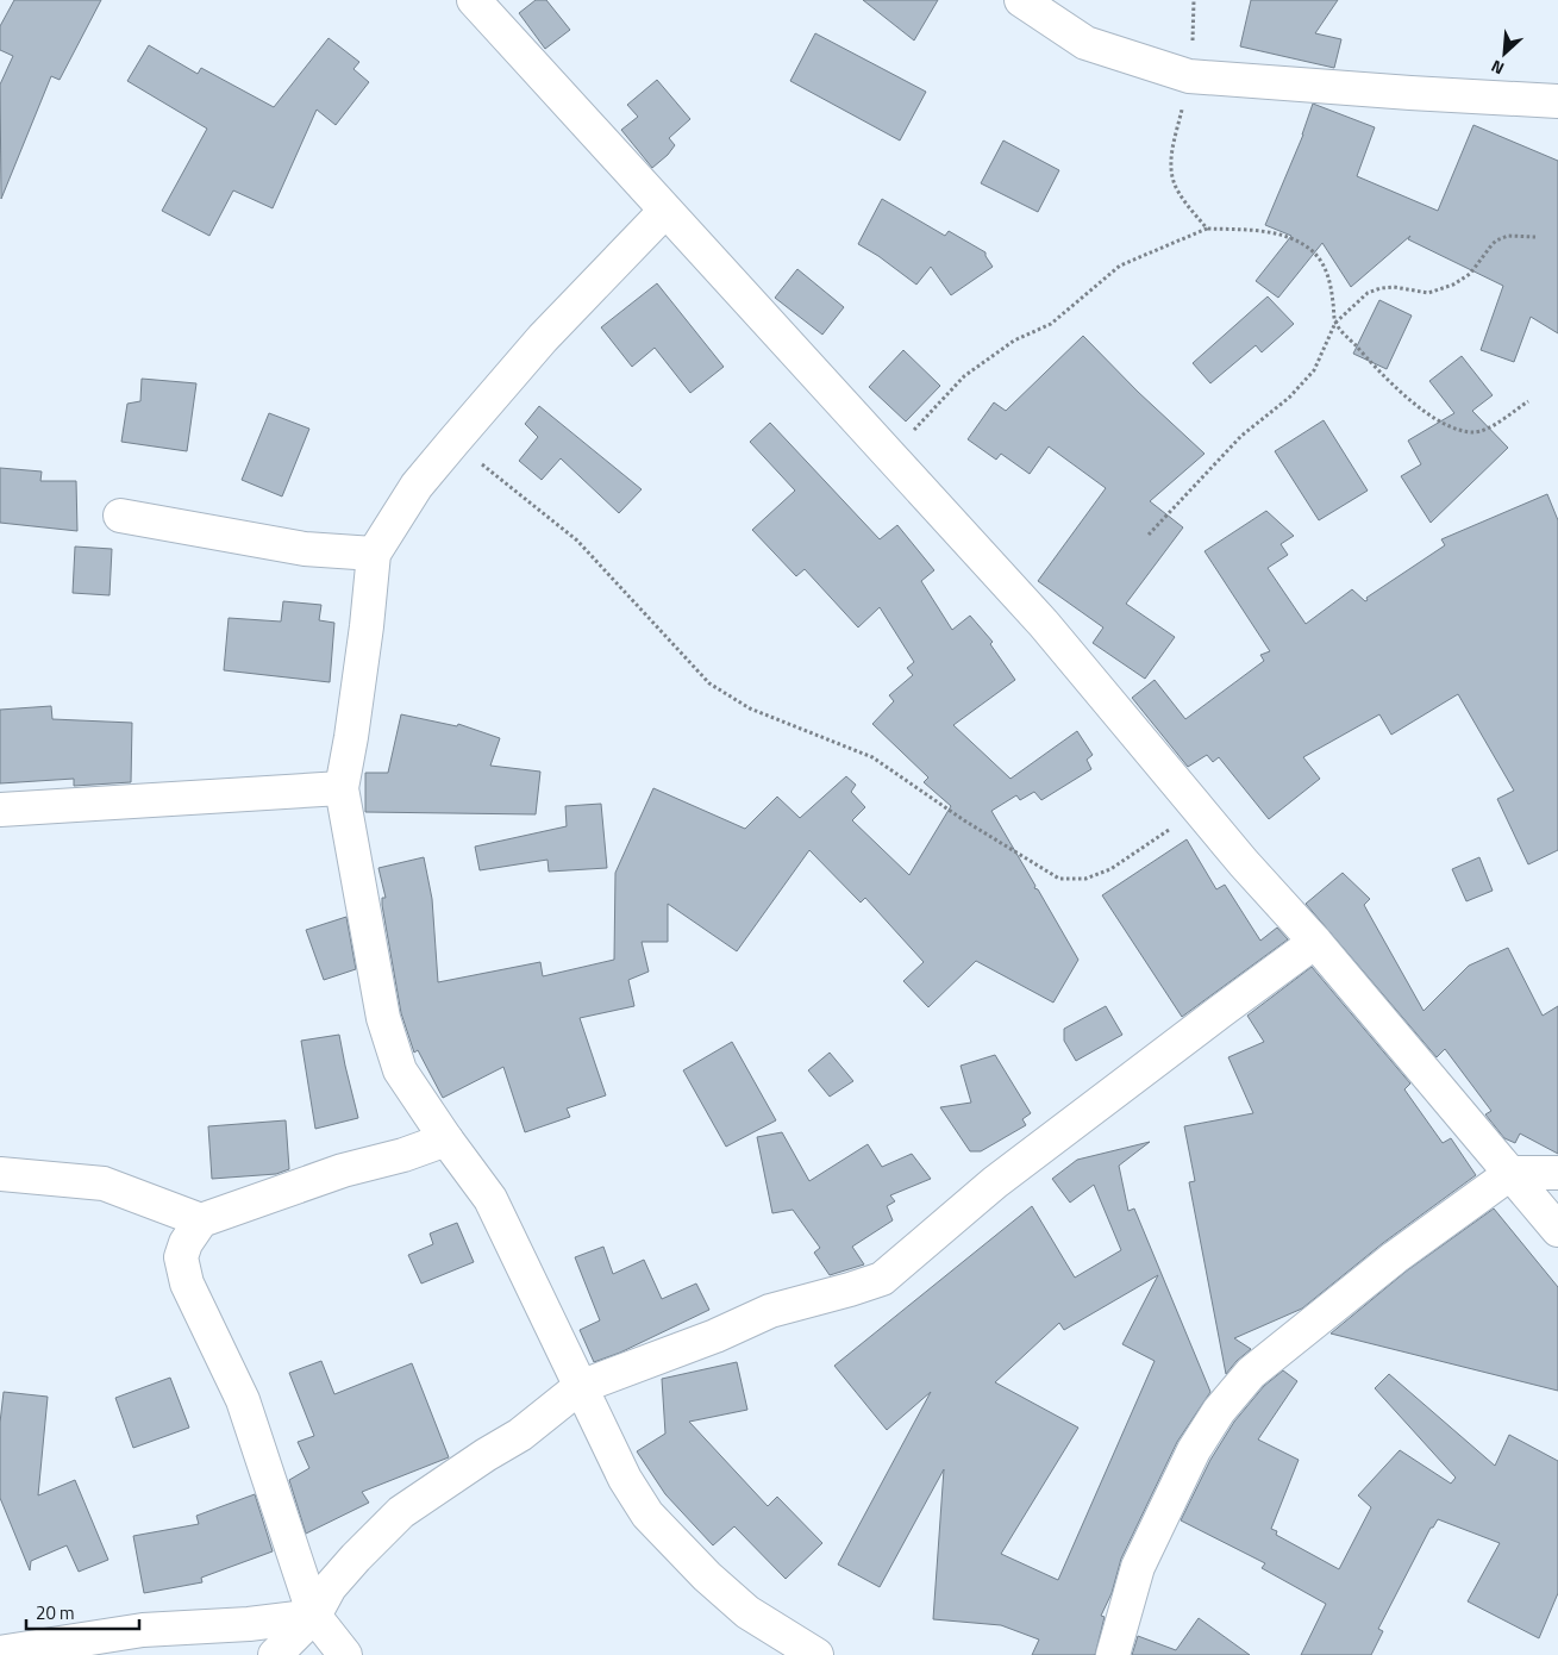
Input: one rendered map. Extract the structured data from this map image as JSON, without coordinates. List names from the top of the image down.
{
  "scale_bar": "20 m",
  "north": "bottom left"
}
